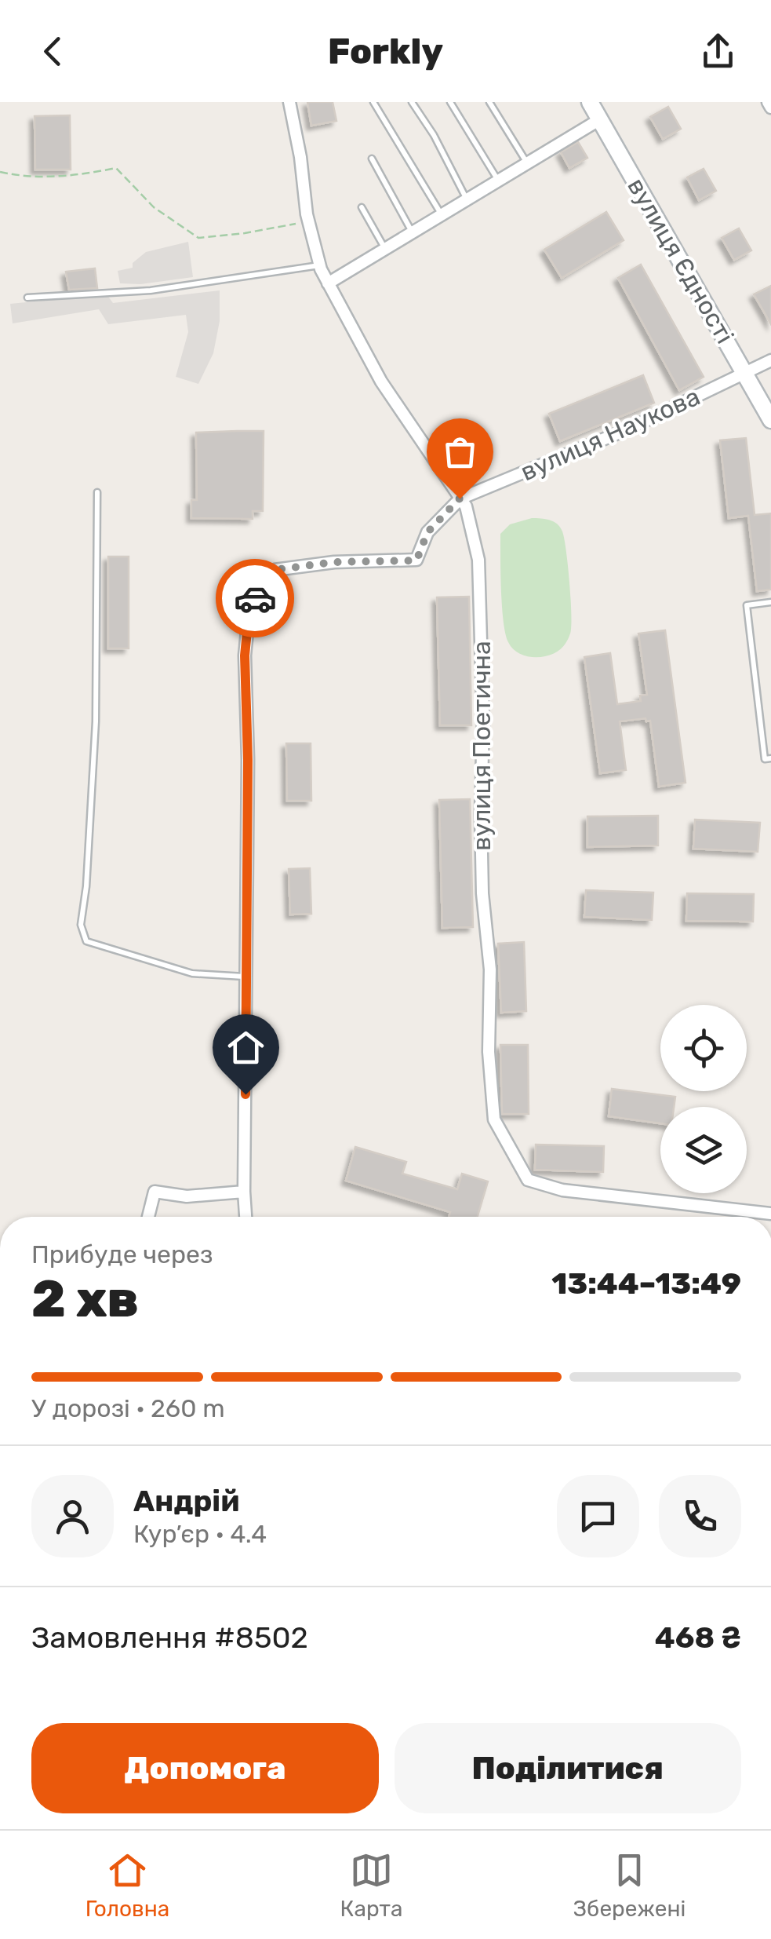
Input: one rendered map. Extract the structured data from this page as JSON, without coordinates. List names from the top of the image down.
{
  "streets": {
    "street": ["вулиця Єдності", "вулиця Наукова", "вулиця Поетична"]
  },
  "crossings": [
    ["вулиця Єдності", "вулиця Наукова"],
    ["вулиця Наукова", "вулиця Поетична"]
  ],
  "page": {
    "header": "Forkly",
    "heading": ["2 хв", "Прибуде через", "13:44–13:49"],
    "panel": [
      "Андрій",
      "Кур’єр · 4.4",
      "Замовлення #8502",
      "468 ₴"
    ],
    "bar": "У дорозі · 260 m",
    "buttons": ["Допомога", "Поділитися"],
    "tabs": ["Головна", "Карта", "Збережені"]
  }
}
